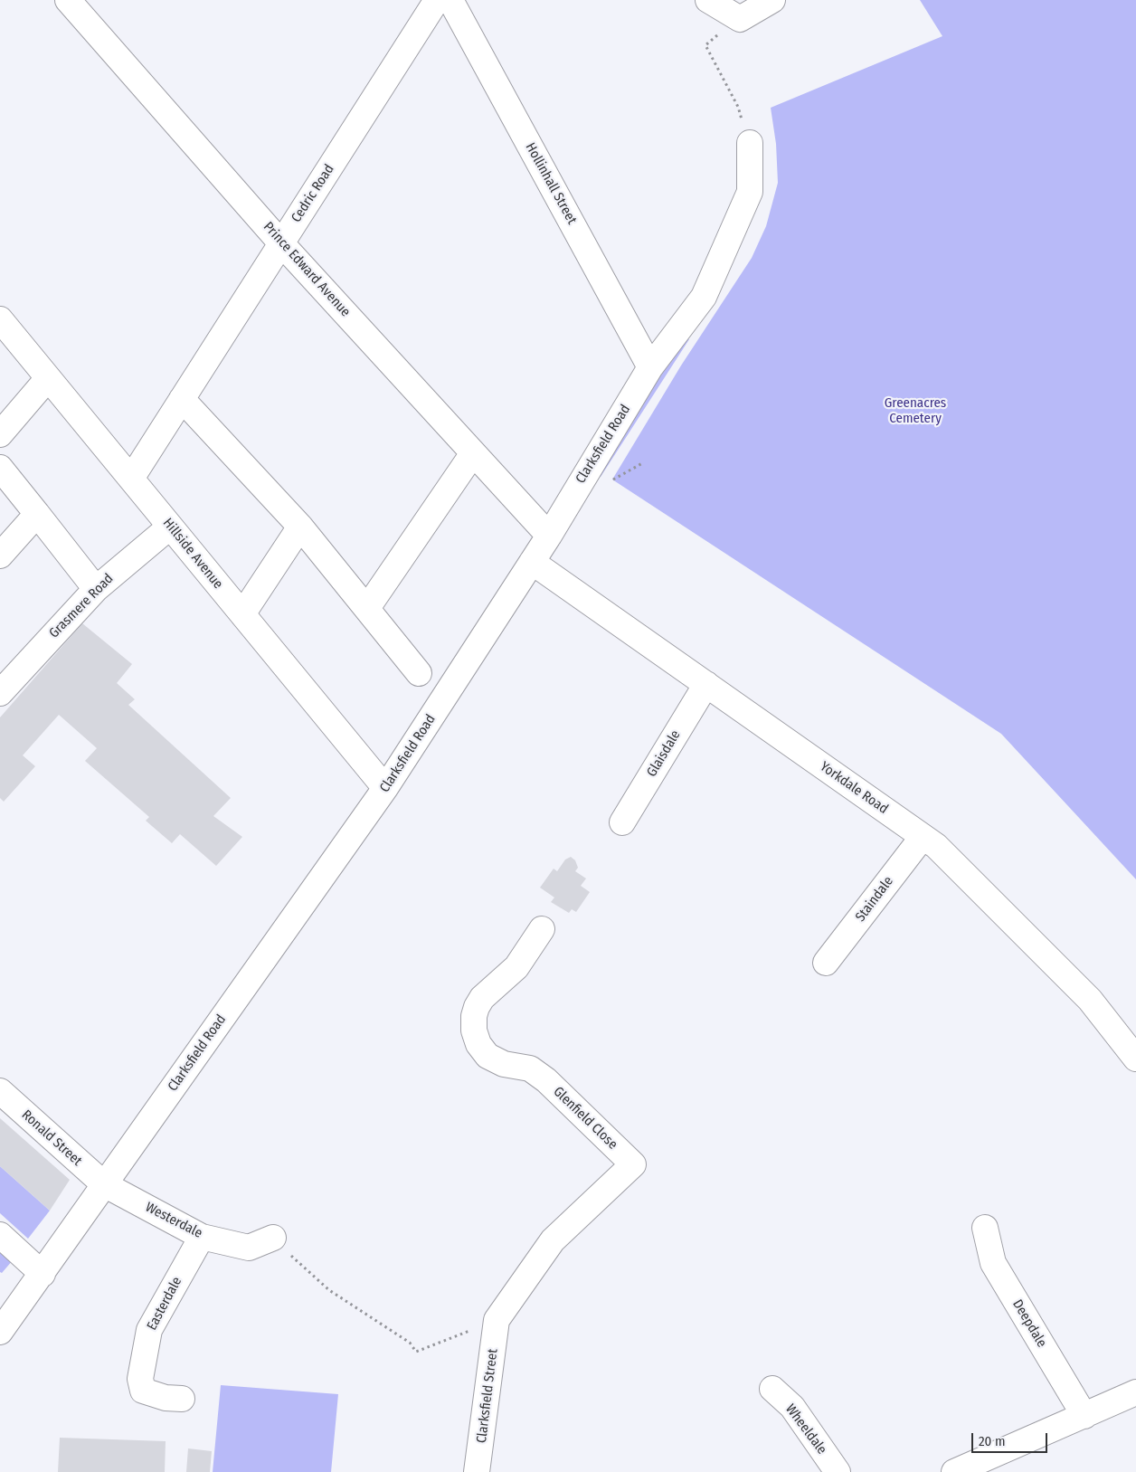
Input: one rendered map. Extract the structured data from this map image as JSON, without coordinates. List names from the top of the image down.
{
  "streets": {
    "street": [
      "Hollinhall Street",
      "Cedric Road",
      "Prince Edward Avenue",
      "Clarksfield Road",
      "Hillside Avenue",
      "Grasmere Road",
      "Glaisdale",
      "Yorkdale Road",
      "Staindale",
      "Glenfield Close",
      "Ronald Street",
      "Westerdale",
      "Easterdale",
      "Deepdale",
      "Clarksfield Street",
      "Wheeldale"
    ]
  },
  "crossings": [
    ["Hollinhall Street", "Clarksfield Road"],
    ["Cedric Road", "Prince Edward Avenue"],
    ["Cedric Road", "Hillside Avenue"],
    ["Prince Edward Avenue", "Clarksfield Road"],
    ["Clarksfield Road", "Hillside Avenue"],
    ["Clarksfield Road", "Yorkdale Road"],
    ["Clarksfield Road", "Ronald Street"],
    ["Clarksfield Road", "Westerdale"],
    ["Hillside Avenue", "Grasmere Road"],
    ["Glaisdale", "Yorkdale Road"],
    ["Yorkdale Road", "Staindale"],
    ["Glenfield Close", "Clarksfield Street"],
    ["Ronald Street", "Westerdale"],
    ["Westerdale", "Easterdale"]
  ],
  "parks": ["Greenacres Cemetery"],
  "scale_bar": "20 m"
}
